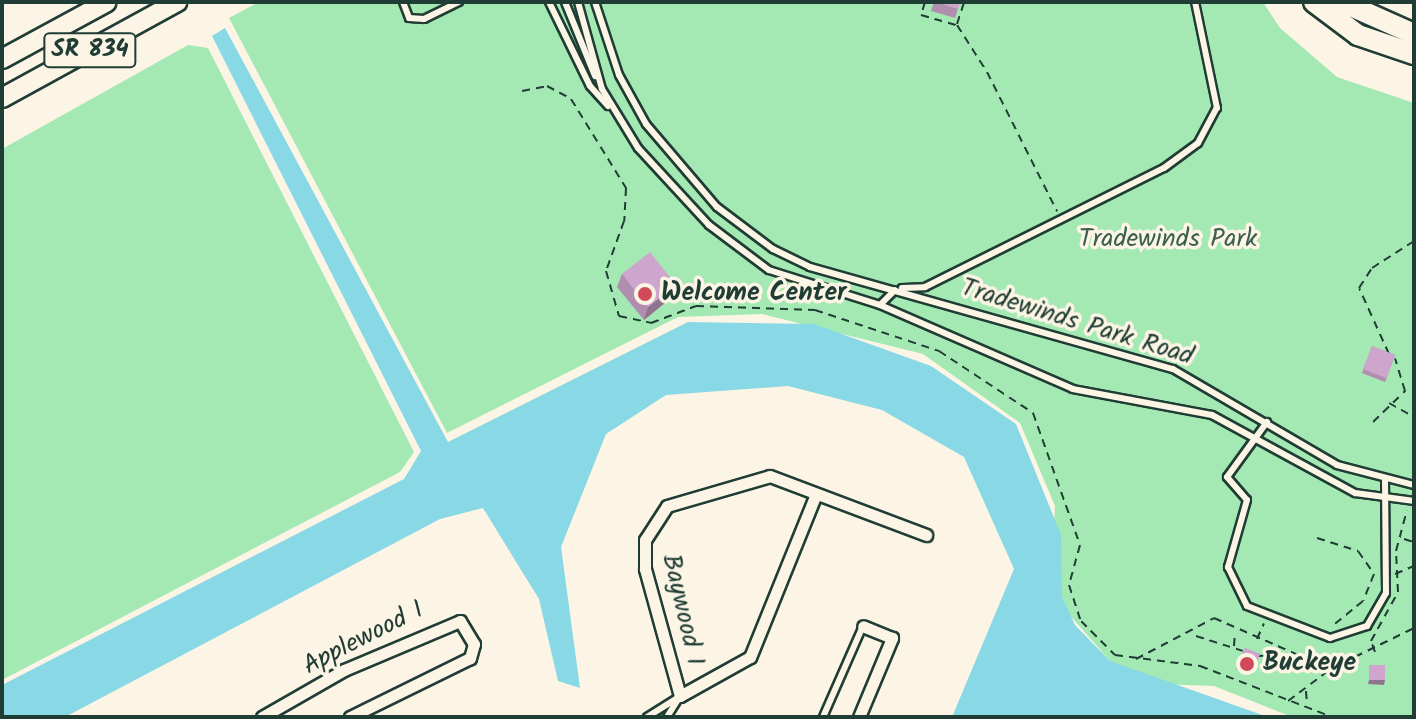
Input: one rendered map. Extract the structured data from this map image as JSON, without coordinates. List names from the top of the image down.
{
  "streets": {
    "main road": ["SR 834"],
    "street": ["Baywood I", "Applewood I"],
    "lane": ["Tradewinds Park Road"]
  },
  "parks": ["Tradewinds Park"],
  "places": ["Welcome Center", "Buckeye"]
}
